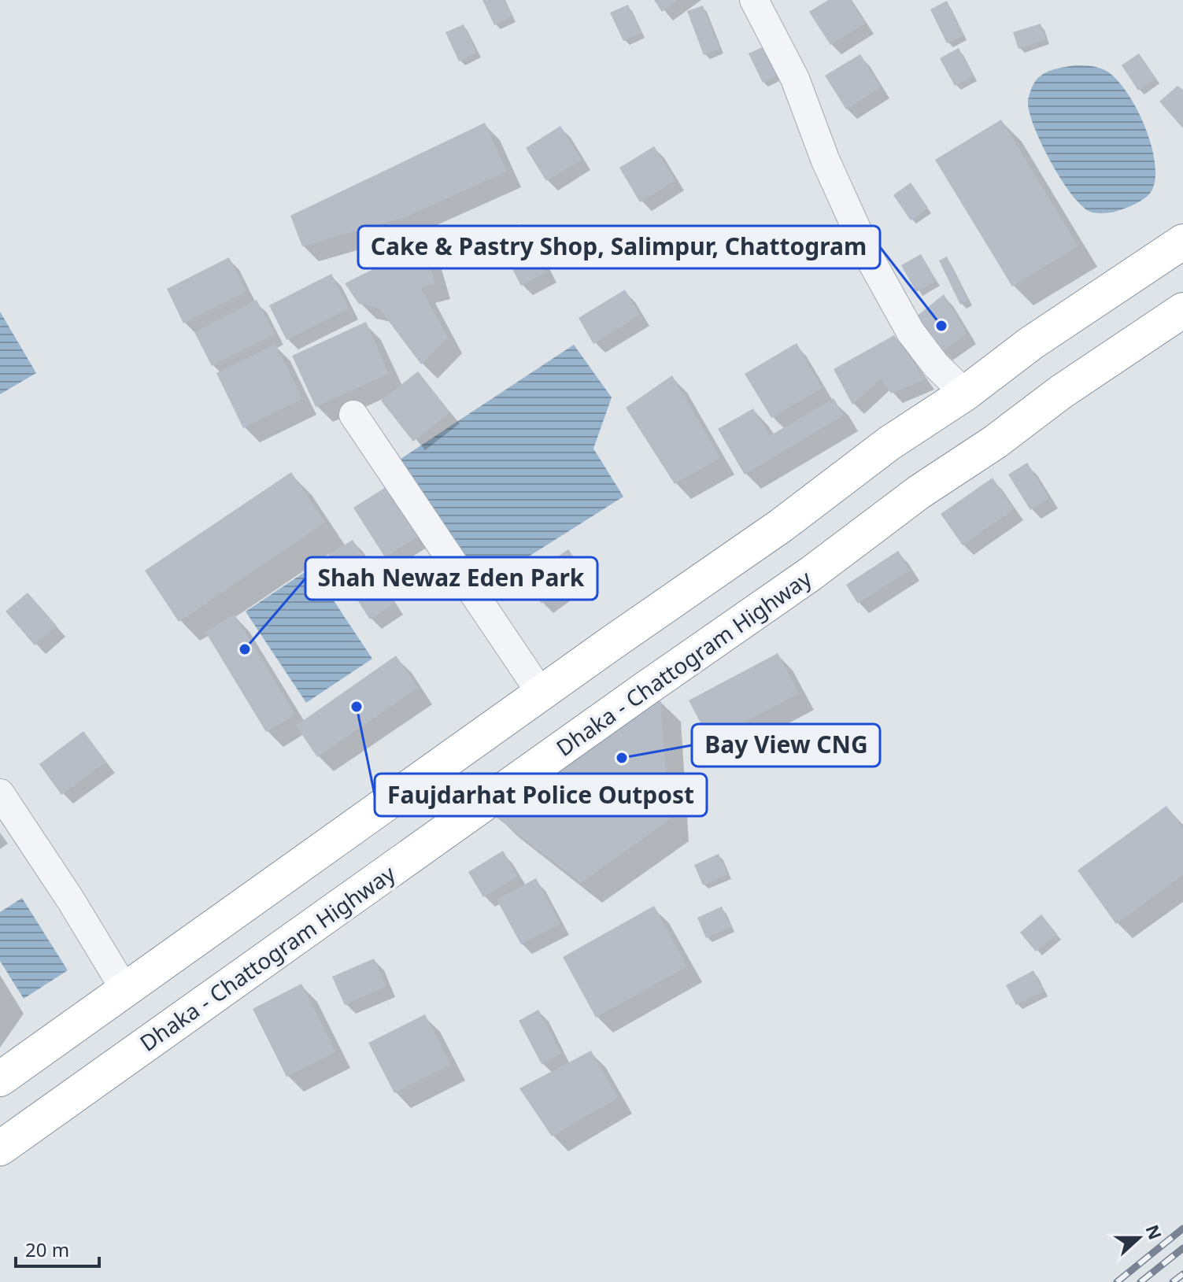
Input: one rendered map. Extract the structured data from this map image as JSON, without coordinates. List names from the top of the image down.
{
  "streets": {
    "highway": ["Dhaka - Chattogram Highway"]
  },
  "places": [
    "Cake & Pastry Shop, Salimpur, Chattogram",
    "Shah Newaz Eden Park",
    "Faujdarhat Police Outpost",
    "Bay View CNG"
  ],
  "scale_bar": "20 m",
  "north": "right"
}
